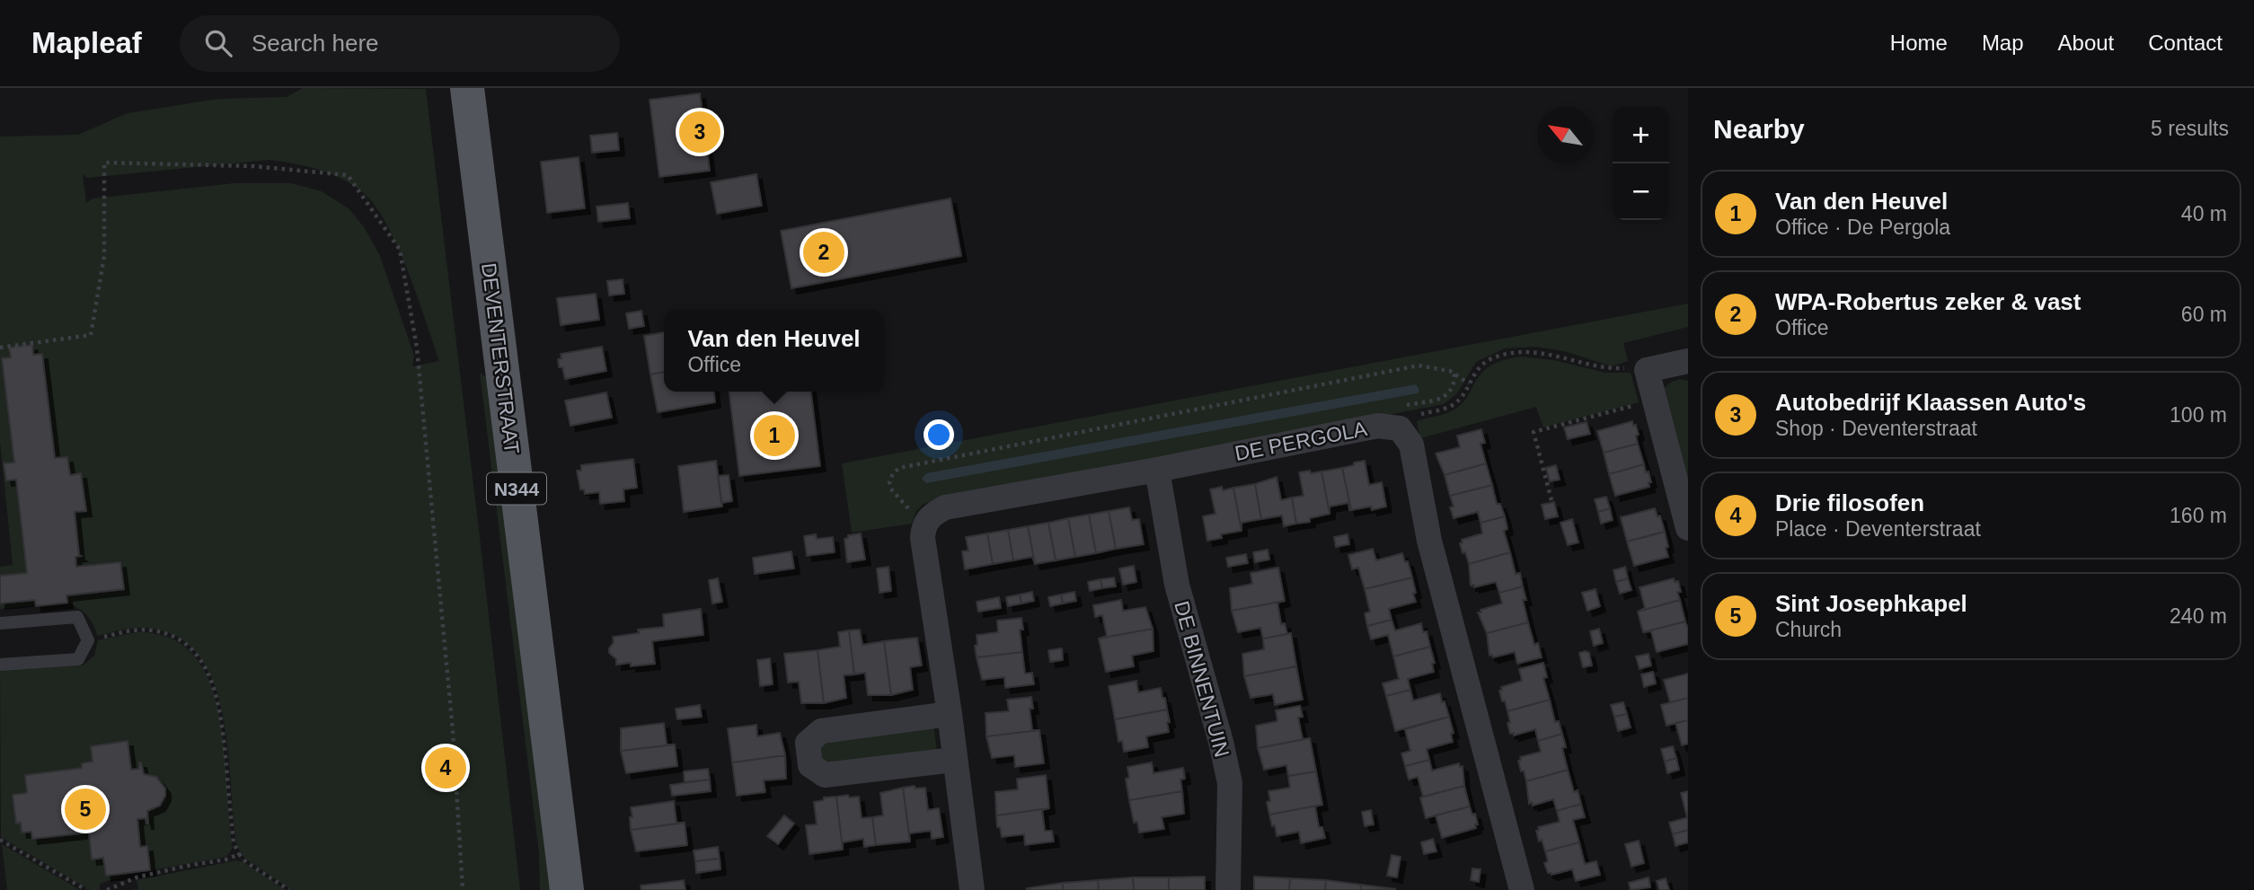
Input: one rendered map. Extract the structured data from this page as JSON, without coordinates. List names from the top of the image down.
{
  "streets": {
    "main road": ["DEVENTERSTRAAT", "N344"],
    "street": ["DE PERGOLA", "DE BINNENTUIN"]
  },
  "crossings": [
    ["DE PERGOLA", "DE BINNENTUIN"]
  ],
  "north": "top left",
  "page": {
    "header": "Mapleaf",
    "search": "Search here",
    "nav": [
      "Home",
      "Map",
      "About",
      "Contact"
    ],
    "heading": ["Nearby", "5 results"],
    "map_buttons": ["+", "−"],
    "pins": [
      "3",
      "2",
      "1",
      "4",
      "5"
    ],
    "list": [
      {
        "mark": "1",
        "name": "Van den Heuvel",
        "note": "Office · De Pergola",
        "value": "40 m"
      },
      {
        "mark": "2",
        "name": "WPA-Robertus zeker & vast",
        "note": "Office",
        "value": "60 m"
      },
      {
        "mark": "3",
        "name": "Autobedrijf Klaassen Auto's",
        "note": "Shop · Deventerstraat",
        "value": "100 m"
      },
      {
        "mark": "4",
        "name": "Drie filosofen",
        "note": "Place · Deventerstraat",
        "value": "160 m"
      },
      {
        "mark": "5",
        "name": "Sint Josephkapel",
        "note": "Church",
        "value": "240 m"
      }
    ],
    "popup": ["Van den Heuvel", "Office"]
  }
}
